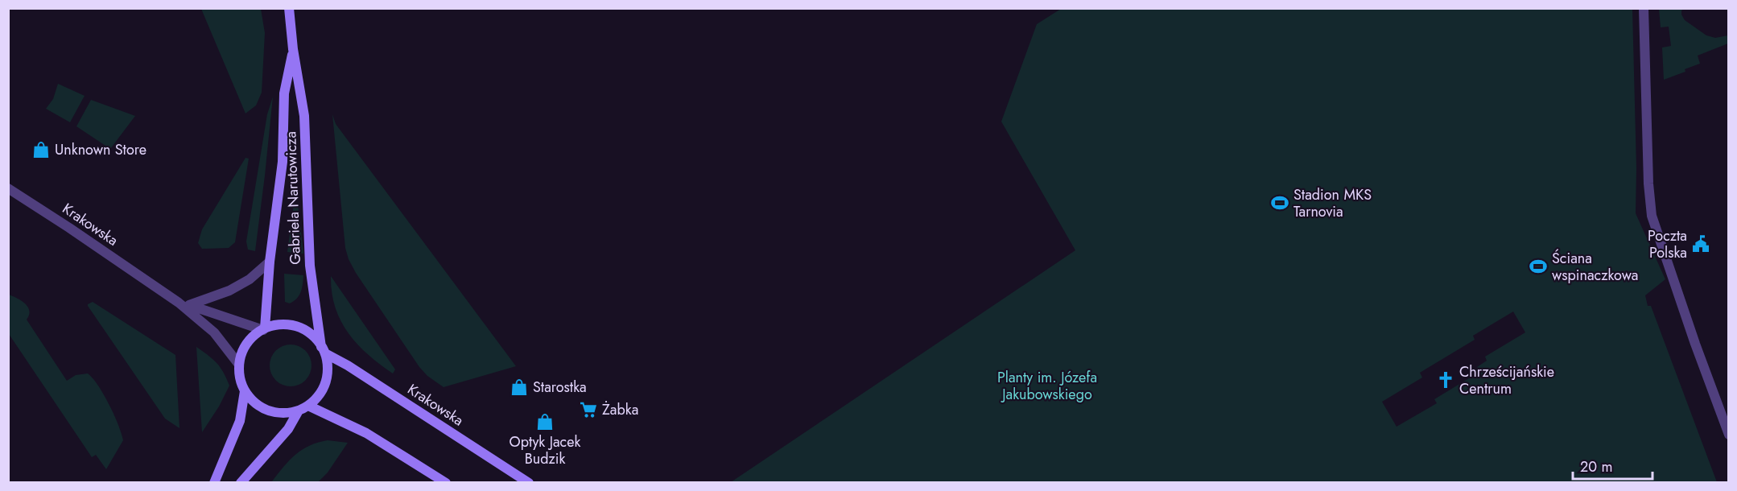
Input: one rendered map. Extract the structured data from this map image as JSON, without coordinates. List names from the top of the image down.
{
  "streets": {
    "street": ["Gabriela Narutowicza", "Krakowska"]
  },
  "crossings": [
    ["Gabriela Narutowicza", "Krakowska"]
  ],
  "parks": ["Planty im. Józefa Jakubowskiego"],
  "places": {
    "shop": ["Unknown Store", "Starostka", "Optyk Jacek Budzik"],
    "sports": ["Stadion MKS Tarnovia", "Ściana wspinaczkowa"],
    "public building": ["Poczta Polska"],
    "church": ["Chrześcijańskie Centrum"],
    "supermarket": ["Żabka"]
  },
  "scale_bar": "20 m"
}
